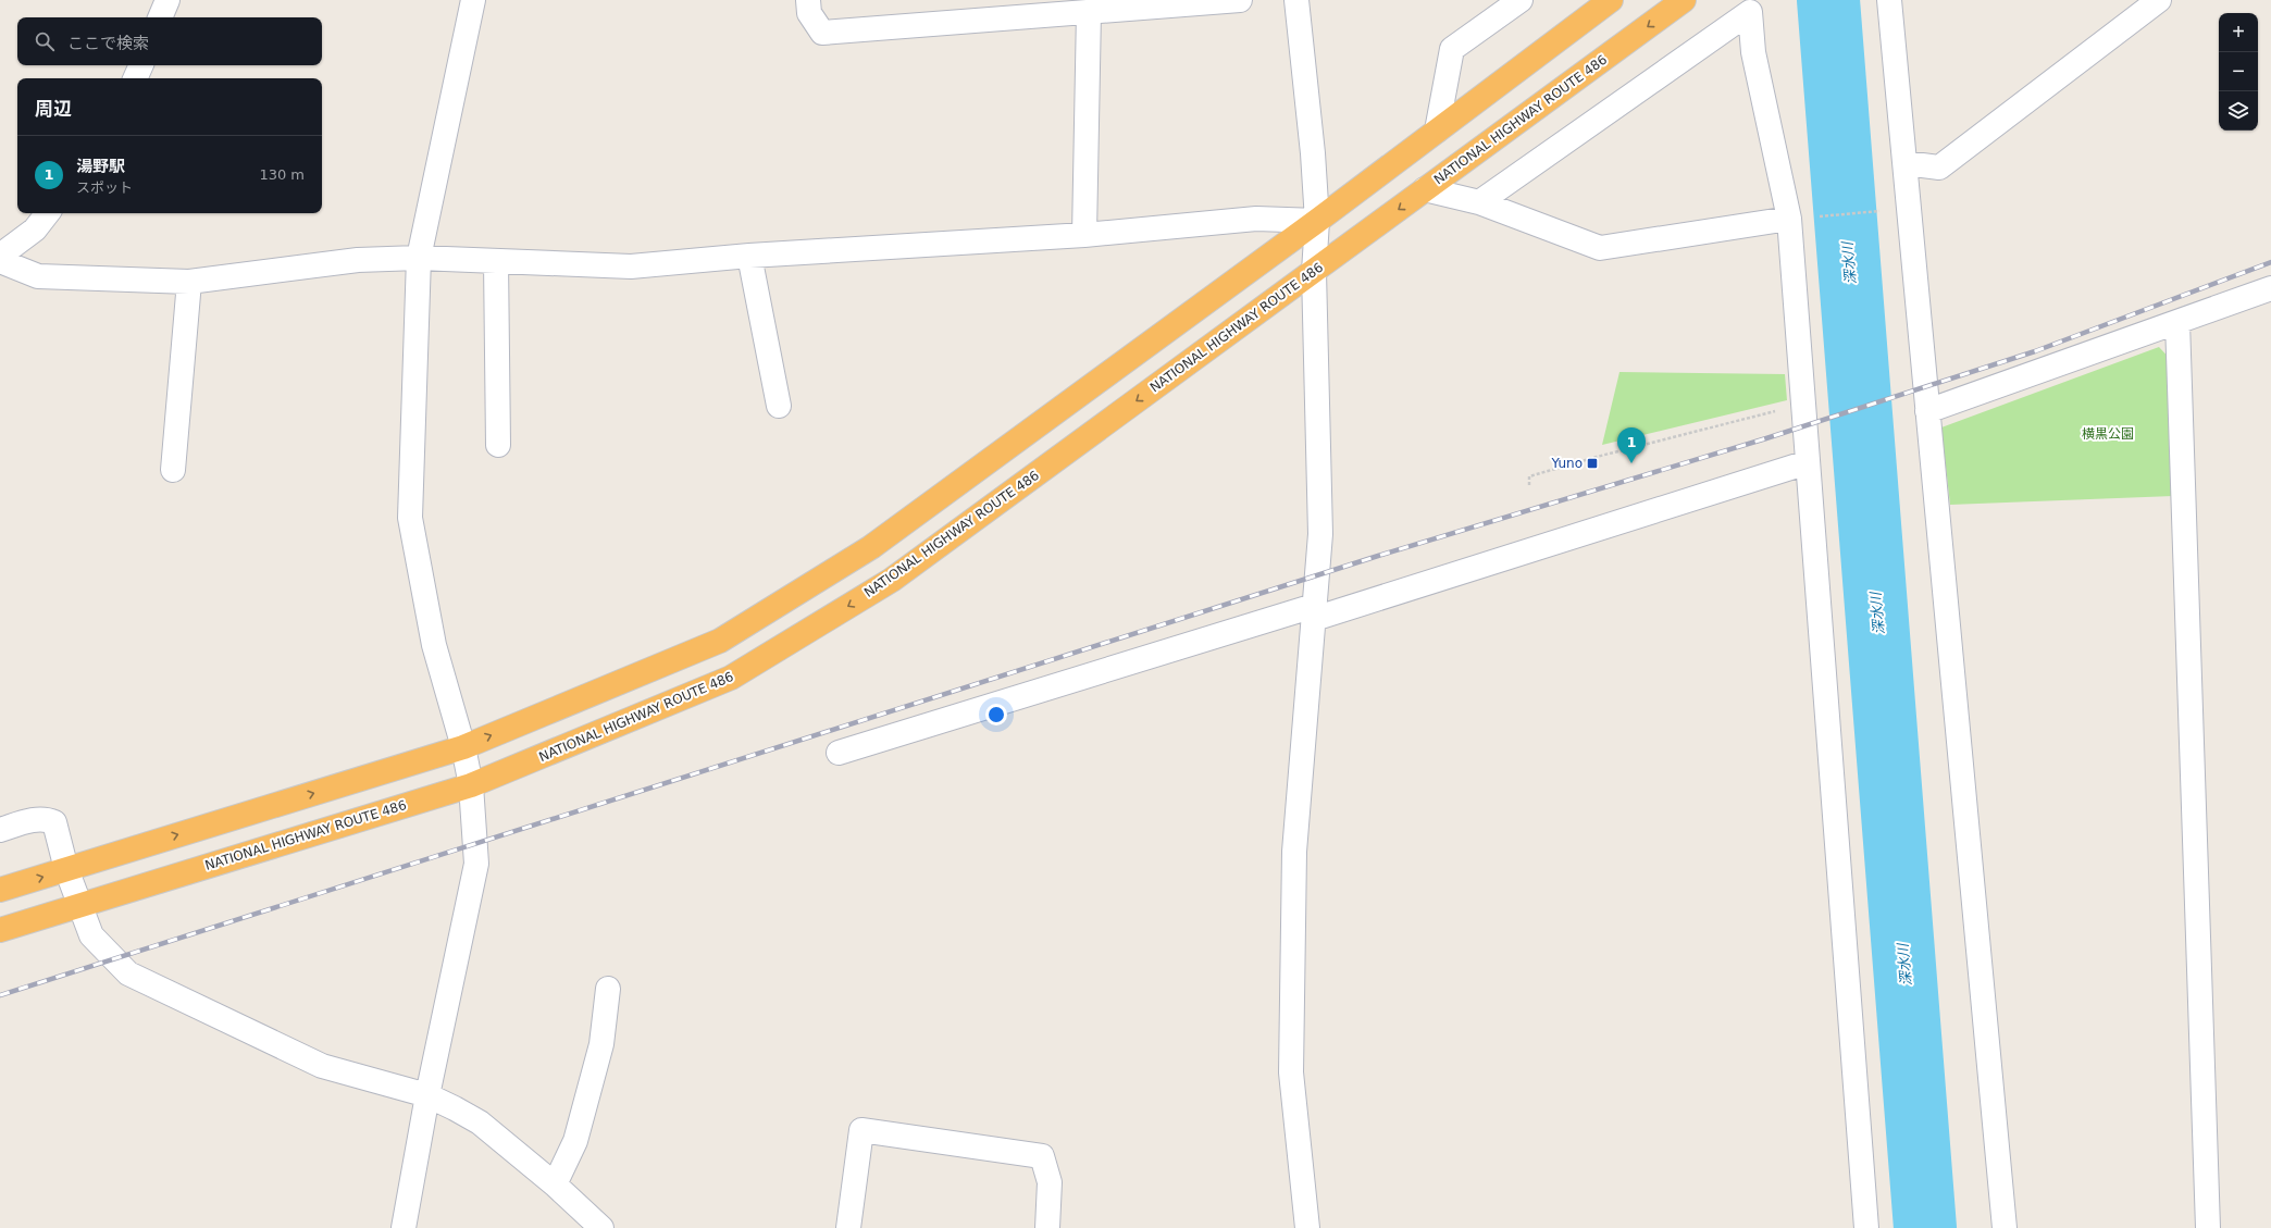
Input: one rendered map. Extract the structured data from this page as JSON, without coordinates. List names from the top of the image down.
{
  "streets": {
    "highway": ["NATIONAL HIGHWAY ROUTE 486"]
  },
  "water": ["深水川"],
  "parks": ["横黒公園"],
  "places": {
    "transit": ["Yuno"]
  },
  "page": {
    "map_buttons": ["+", "−"],
    "search": "ここで検索",
    "heading": "周辺",
    "list": [
      {
        "mark": "1",
        "name": "湯野駅",
        "note": "スポット",
        "value": "130 m"
      }
    ],
    "pins": "1"
  }
}
